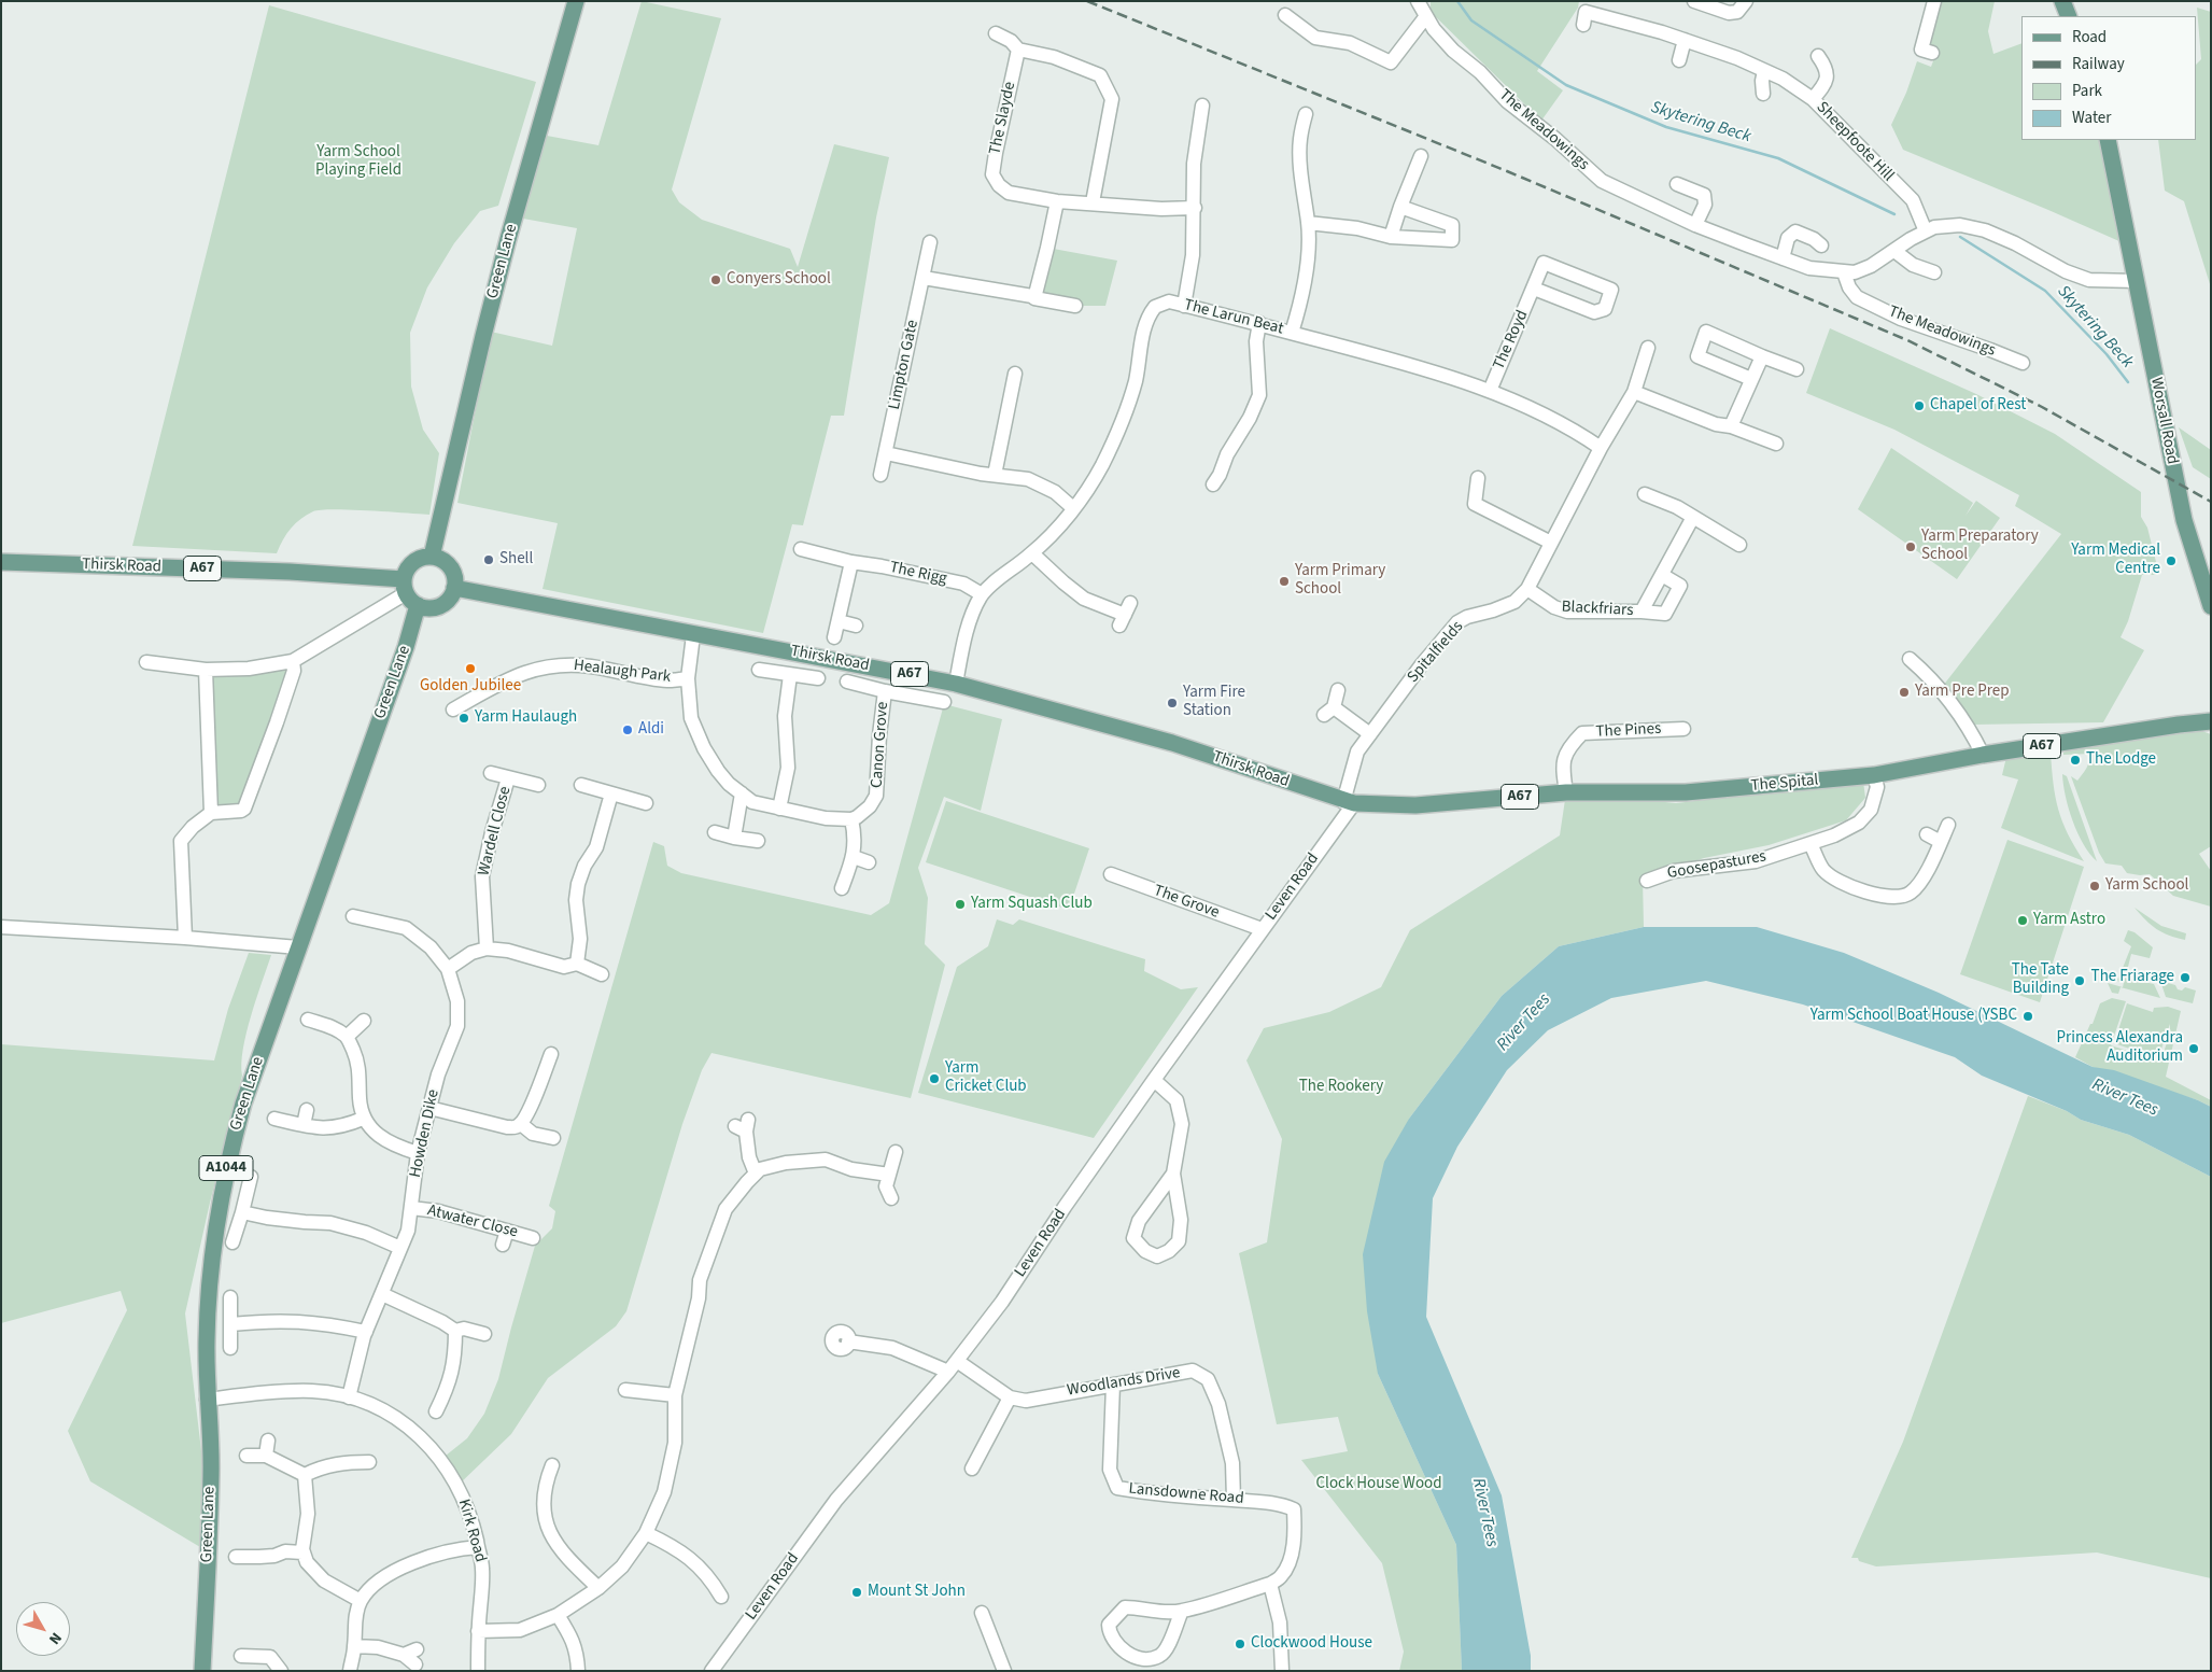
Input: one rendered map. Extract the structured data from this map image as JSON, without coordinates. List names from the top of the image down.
{
  "streets": {
    "main road": [
      "Green Lane",
      "Worsall Road",
      "Thirsk Road",
      "A67",
      "The Spital",
      "A1044"
    ],
    "street": [
      "The Slayde",
      "The Meadowings",
      "Sheepfoote Hill",
      "The Larun Beat",
      "The Royd",
      "Limpton Gate",
      "The Rigg",
      "Blackfriars",
      "Spitalfields",
      "Healaugh Park",
      "The Pines",
      "Canon Grove",
      "Wardell Close",
      "Goosepastures",
      "Leven Road",
      "The Grove",
      "Howden Dike",
      "Atwater Close",
      "Woodlands Drive",
      "Lansdowne Road",
      "Kirk Road"
    ]
  },
  "crossings": [
    ["The Meadowings", "Sheepfoote Hill"],
    ["The Meadowings", "Worsall Road"],
    ["Green Lane", "Thirsk Road"],
    ["Green Lane", "Kirk Road"],
    ["The Larun Beat", "The Royd"],
    ["The Larun Beat", "Thirsk Road"],
    ["The Larun Beat", "The Rigg"],
    ["The Larun Beat", "Spitalfields"],
    ["Thirsk Road", "Spitalfields"],
    ["Thirsk Road", "The Spital"],
    ["Thirsk Road", "Leven Road"],
    ["Blackfriars", "Spitalfields"],
    ["Spitalfields", "The Spital"],
    ["Spitalfields", "Leven Road"],
    ["The Pines", "The Spital"],
    ["The Spital", "Goosepastures"],
    ["The Spital", "Leven Road"],
    ["Leven Road", "The Grove"],
    ["Howden Dike", "Atwater Close"],
    ["Howden Dike", "Kirk Road"],
    ["Woodlands Drive", "Lansdowne Road"]
  ],
  "water": ["Skytering Beck", "River Tees"],
  "parks": ["Yarm School Playing Field", "The Rookery", "Clock House Wood"],
  "places": [
    "Conyers School",
    "Chapel of Rest",
    "Yarm Preparatory School",
    "Shell",
    "Yarm Medical Centre",
    "Yarm Primary School",
    "Golden Jubilee",
    "Yarm Pre Prep",
    "Yarm Fire Station",
    "Yarm Haulaugh",
    "Aldi",
    "The Lodge",
    "Yarm School",
    "Yarm Squash Club",
    "Yarm Astro",
    "The Friarage",
    "The Tate Building",
    "Yarm School Boat House (YSBC",
    "Princess Alexandra Auditorium",
    "Yarm Cricket Club",
    "Mount St John",
    "Clockwood House"
  ],
  "legend": [
    "Road",
    "Railway",
    "Park",
    "Water"
  ],
  "north": "bottom right"
}
